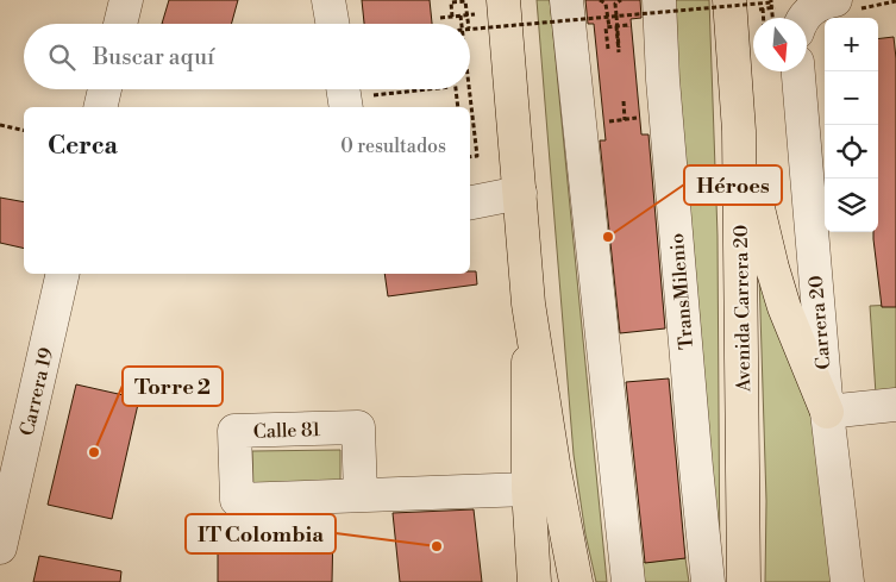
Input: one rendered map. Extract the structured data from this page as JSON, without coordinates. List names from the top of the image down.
{
  "streets": {
    "main road": ["Avenida Carrera 20"],
    "street": ["TransMilenio", "Carrera 20", "Carrera 19"]
  },
  "places": ["Héroes", "Torre 2", "IT Colombia"],
  "north": "bottom",
  "page": {
    "map_buttons": ["+", "−"],
    "search": "Buscar aquí",
    "heading": ["Cerca", "0 resultados"]
  }
}
